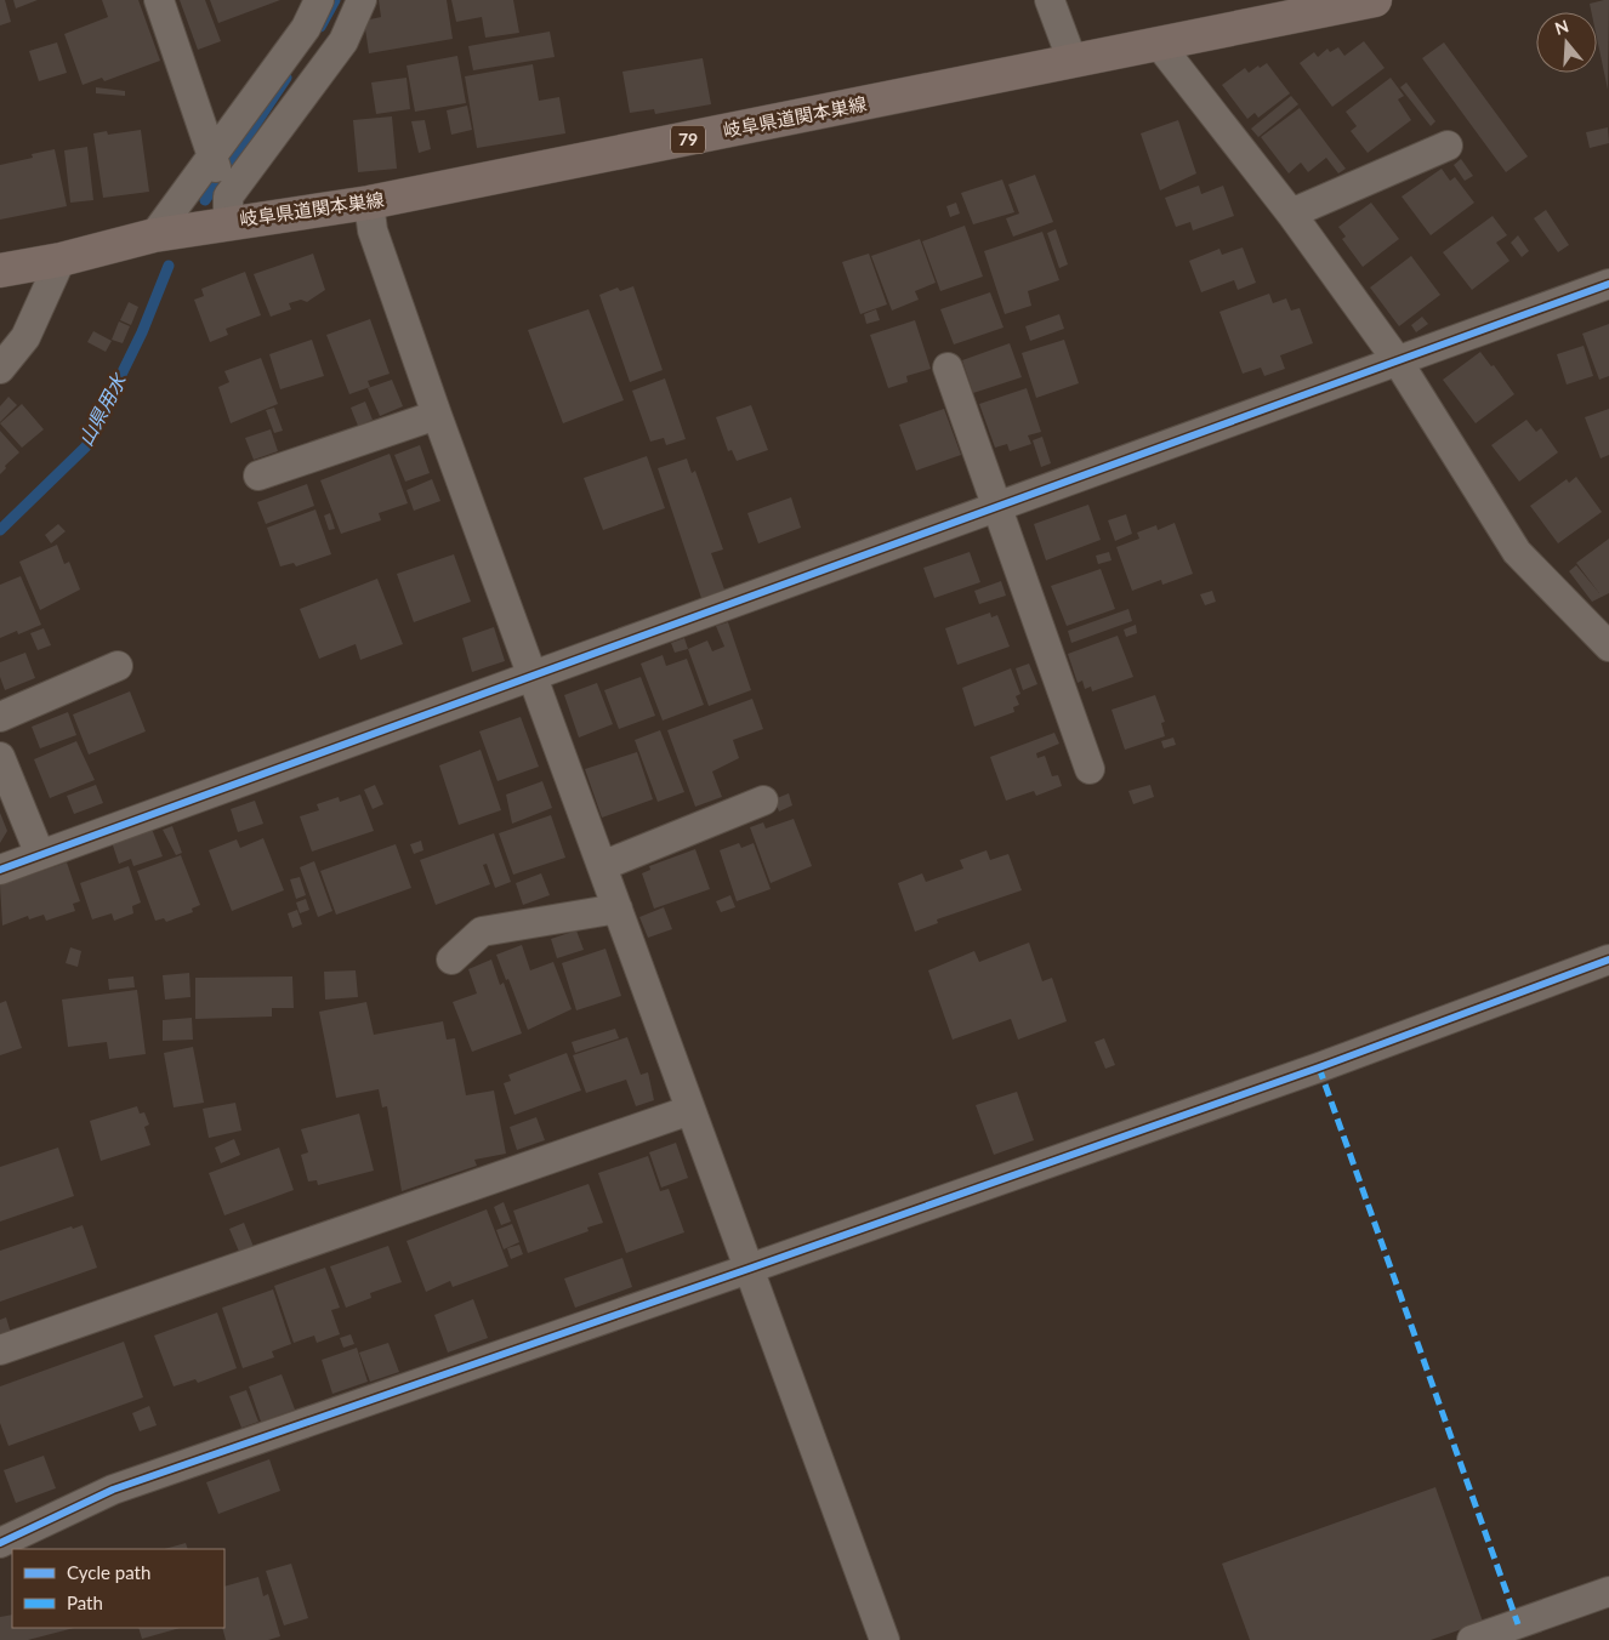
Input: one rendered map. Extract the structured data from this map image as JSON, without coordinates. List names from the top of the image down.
{
  "streets": {
    "main road": ["岐阜県道関本巣線", "79"]
  },
  "water": ["山県用水"],
  "legend": ["Cycle path", "Path"],
  "north": "top"
}
